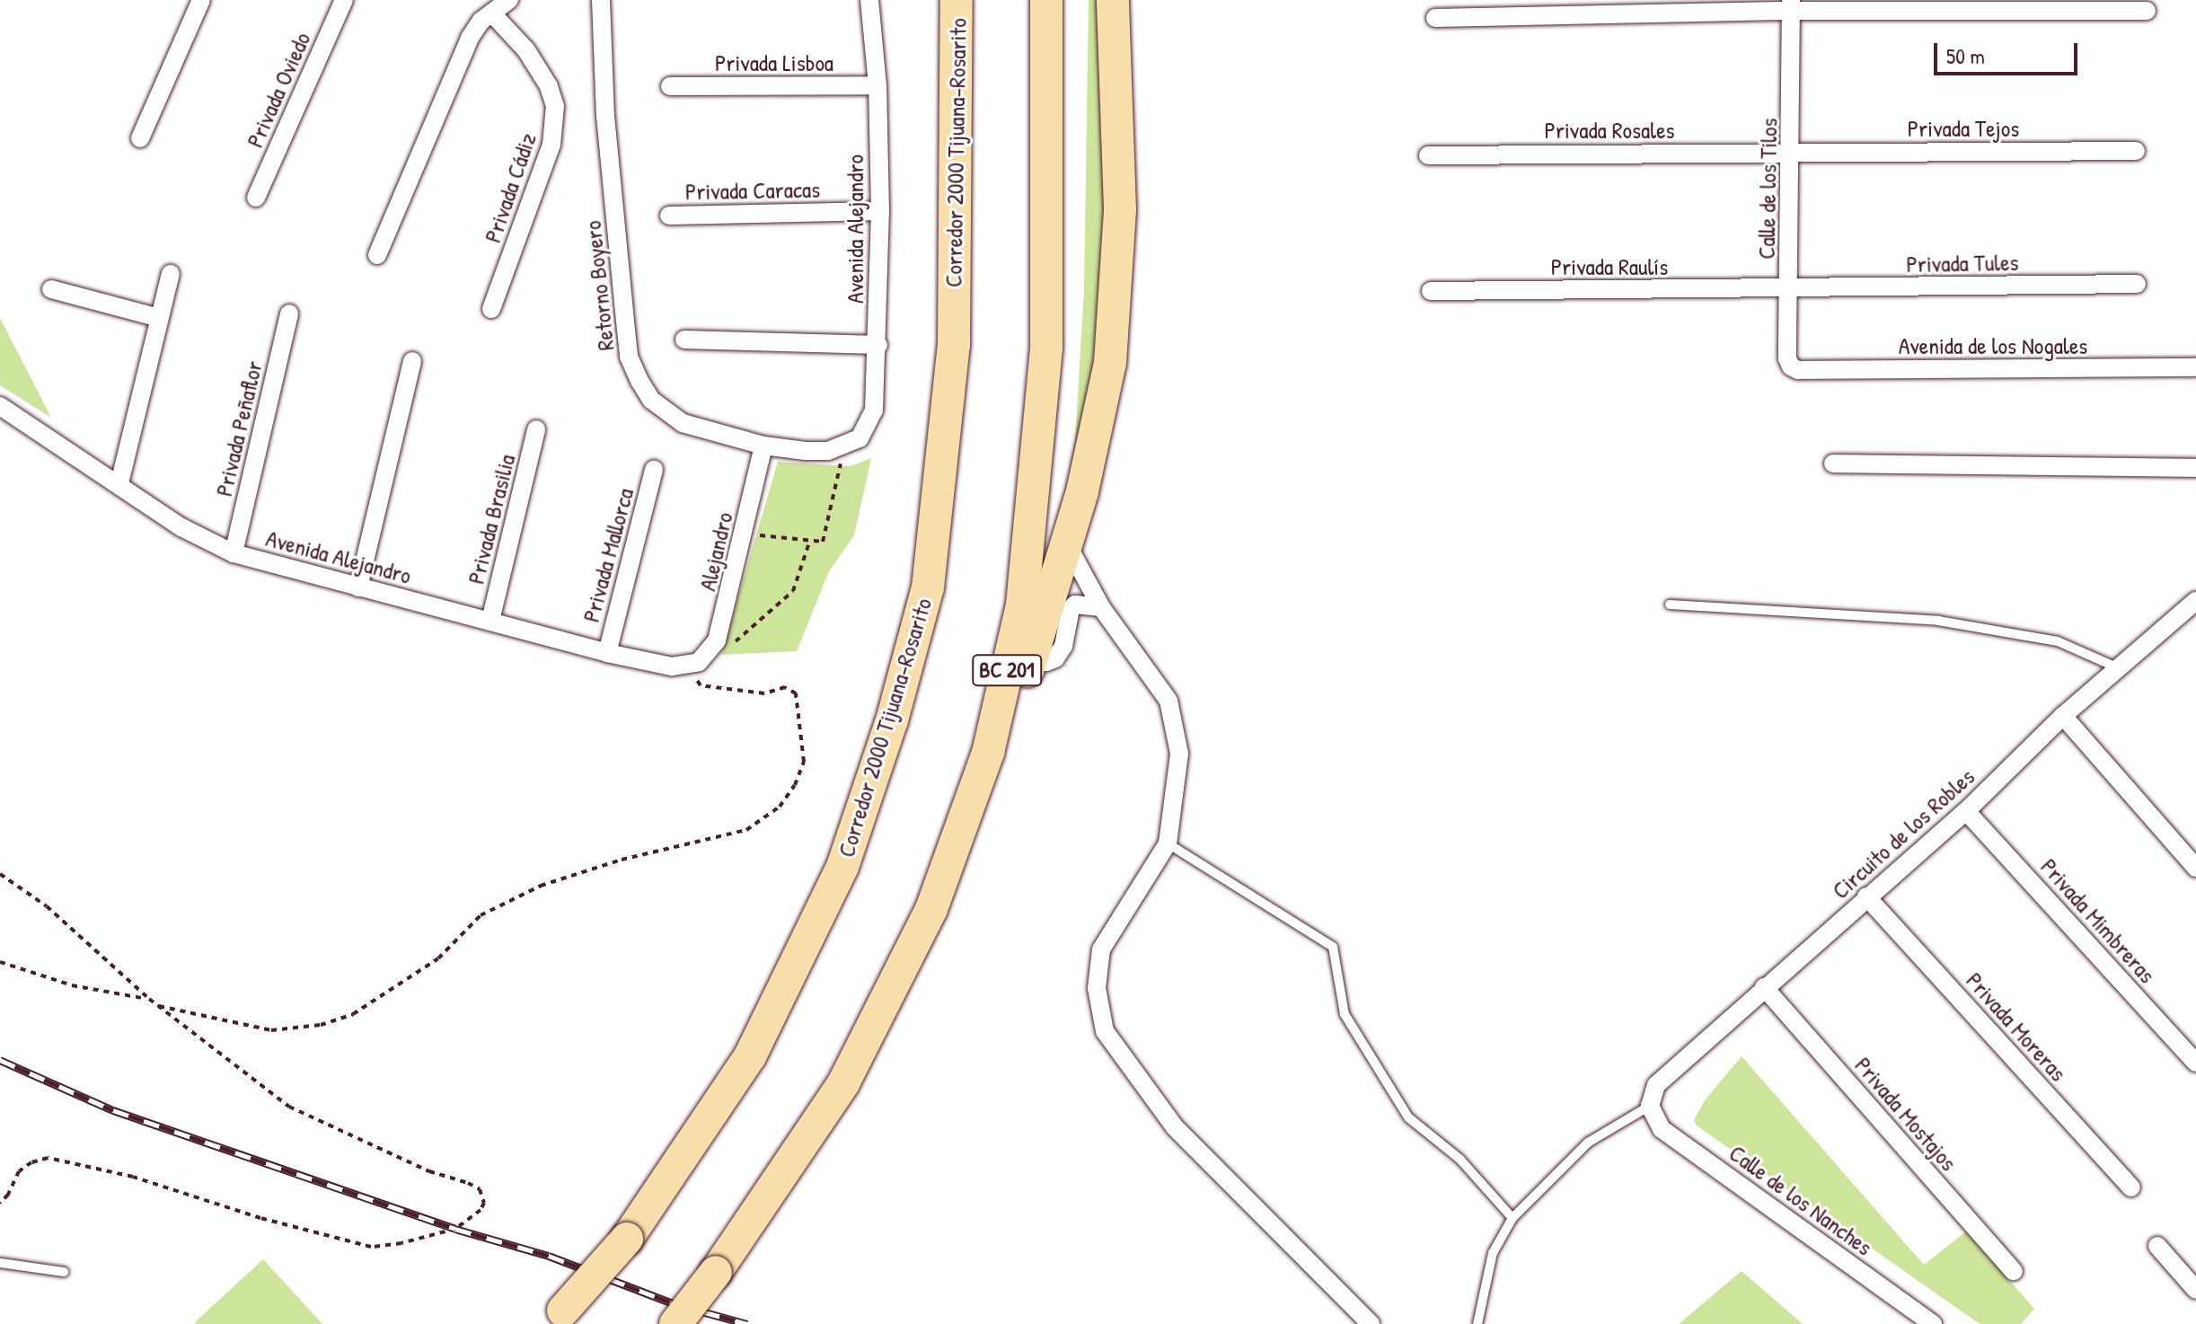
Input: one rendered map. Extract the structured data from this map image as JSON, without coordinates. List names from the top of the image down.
{
  "streets": {
    "highway": ["Corredor 2000 Tijuana-Rosarito", "BC 201"],
    "street": [
      "Privada Lisboa",
      "Privada Oviedo",
      "Privada Tejos",
      "Privada Rosales",
      "Privada Cádiz",
      "Calle de los Tilos",
      "Privada Caracas",
      "Avenida Alejandro",
      "Privada Tules",
      "Privada Raulís",
      "Retorno Boyero",
      "Avenida de los Nogales",
      "Privada Peñaflor",
      "Privada Brasilia",
      "Alejandro",
      "Privada Mallorca",
      "Circuito de los Robles",
      "Privada Mimbreras",
      "Privada Moreras",
      "Privada Mostajos",
      "Calle de los Nanches"
    ]
  },
  "crossings": [
    ["Privada Lisboa", "Avenida Alejandro"],
    ["Privada Tejos", "Privada Rosales"],
    ["Privada Tejos", "Calle de los Tilos"],
    ["Privada Rosales", "Calle de los Tilos"],
    ["Calle de los Tilos", "Privada Tules"],
    ["Calle de los Tilos", "Privada Raulís"],
    ["Calle de los Tilos", "Avenida de los Nogales"],
    ["Privada Caracas", "Avenida Alejandro"],
    ["Avenida Alejandro", "Retorno Boyero"],
    ["Avenida Alejandro", "Privada Peñaflor"],
    ["Avenida Alejandro", "Privada Brasilia"],
    ["Avenida Alejandro", "Alejandro"],
    ["Avenida Alejandro", "Privada Mallorca"],
    ["Privada Tules", "Privada Raulís"],
    ["Retorno Boyero", "Alejandro"],
    ["Circuito de los Robles", "Privada Mimbreras"],
    ["Circuito de los Robles", "Privada Moreras"],
    ["Circuito de los Robles", "Privada Mostajos"],
    ["Circuito de los Robles", "Calle de los Nanches"]
  ],
  "scale_bar": "50 m"
}
